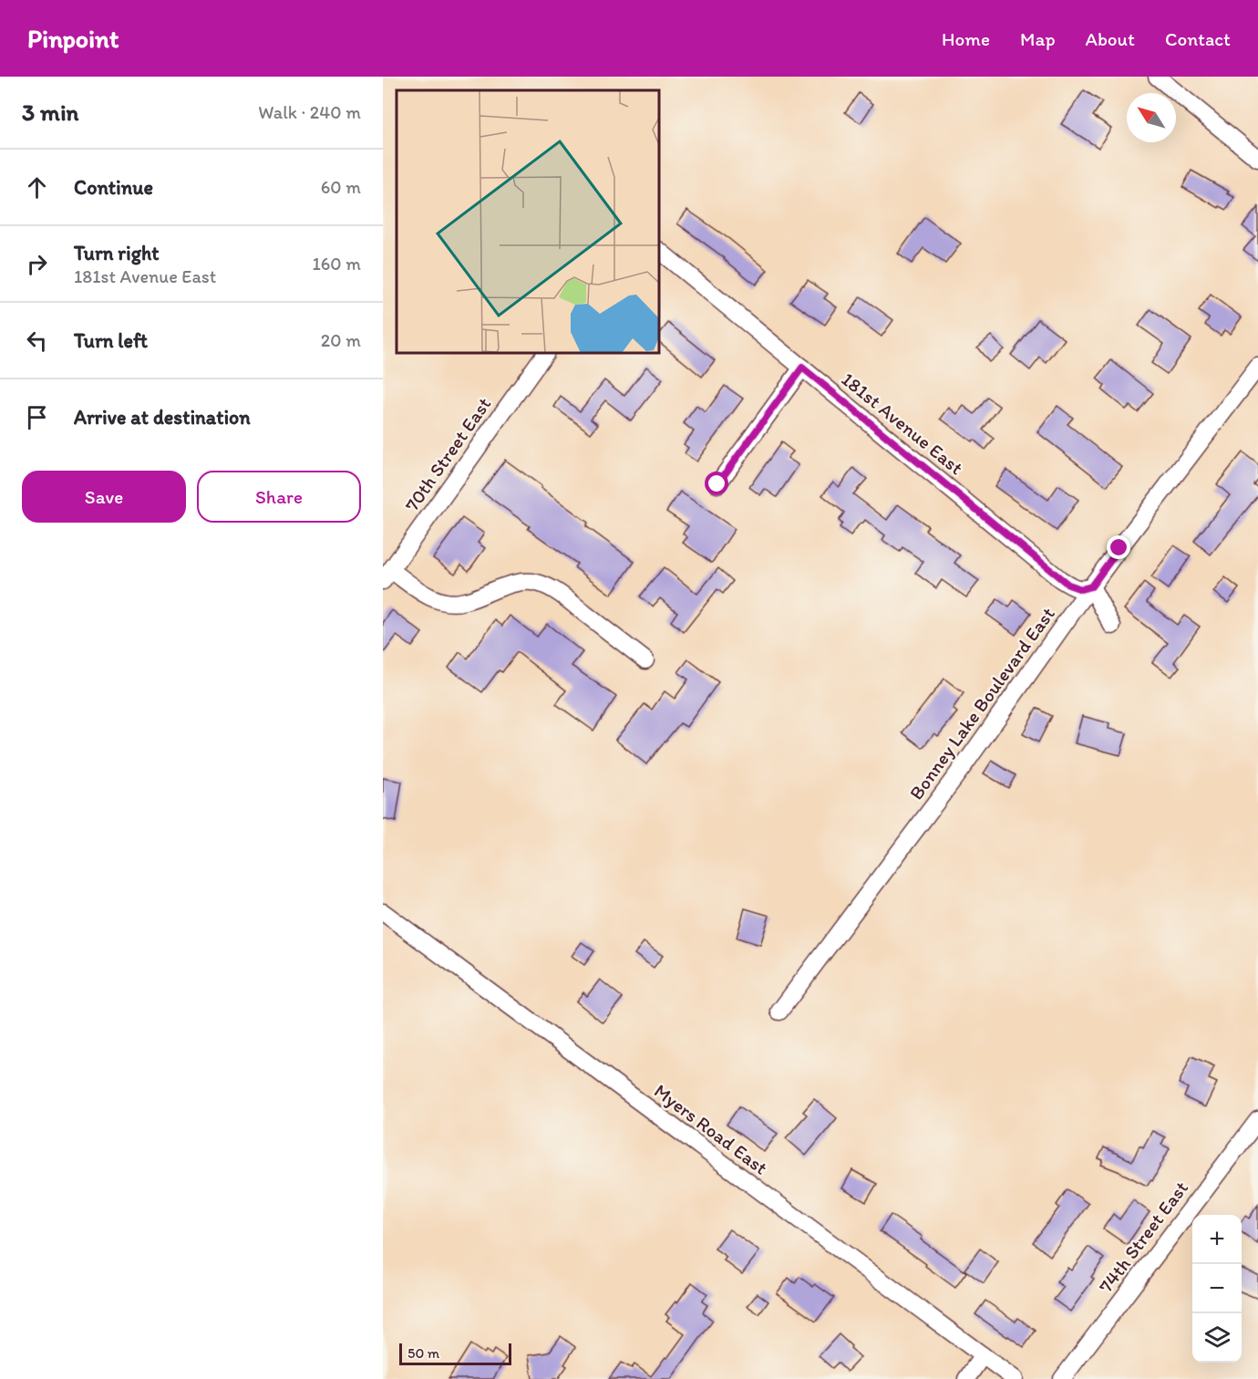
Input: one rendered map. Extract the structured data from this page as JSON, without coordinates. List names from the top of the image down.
{
  "streets": {
    "street": [
      "181st Avenue East",
      "70th Street East",
      "Bonney Lake Boulevard East",
      "Myers Road East",
      "74th Street East"
    ]
  },
  "crossings": [
    ["181st Avenue East", "Bonney Lake Boulevard East"]
  ],
  "scale_bar": "50 m",
  "north": "top left",
  "page": {
    "header": "Pinpoint",
    "nav": [
      "Home",
      "Map",
      "About",
      "Contact"
    ],
    "heading": ["3 min", "Walk · 240 m"],
    "list": [
      ["Continue", "60 m"],
      ["Turn right", "181st Avenue East", "160 m"],
      ["Turn left", "20 m"],
      "Arrive at destination"
    ],
    "buttons": ["Save", "Share"],
    "map_buttons": ["+", "−"],
    "scale": "50 m"
  }
}
